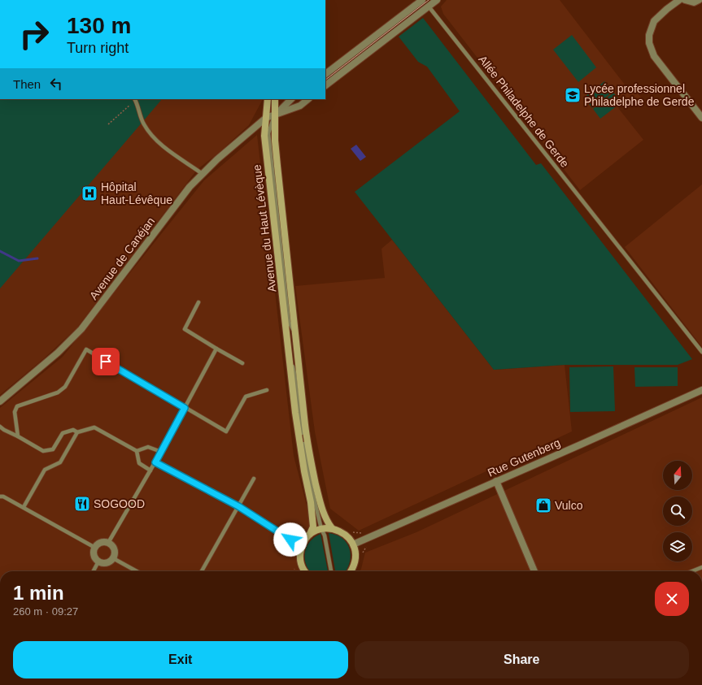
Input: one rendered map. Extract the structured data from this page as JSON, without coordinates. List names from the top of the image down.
{
  "streets": {
    "main road": ["Avenue du Haut Lévèque"],
    "street": ["Avenue de Canéjan", "Rue Gutenberg"],
    "lane": ["Allée Philadelphe de Gerde"]
  },
  "crossings": [
    ["Avenue du Haut Lévèque", "Avenue de Canéjan"]
  ],
  "places": {
    "school or university": ["Lycée professionnel Philadelphe de Gerde"],
    "hospital": ["Hôpital Haut-Lévêque"],
    "restaurant": ["SOGOOD"],
    "shop": ["Vulco"]
  },
  "north": "top",
  "page": {
    "turn": ["130 m", "Turn right"],
    "then": "Then",
    "heading": ["1 min", "260 m · 09:27"],
    "buttons": ["Exit", "Share"]
  }
}
